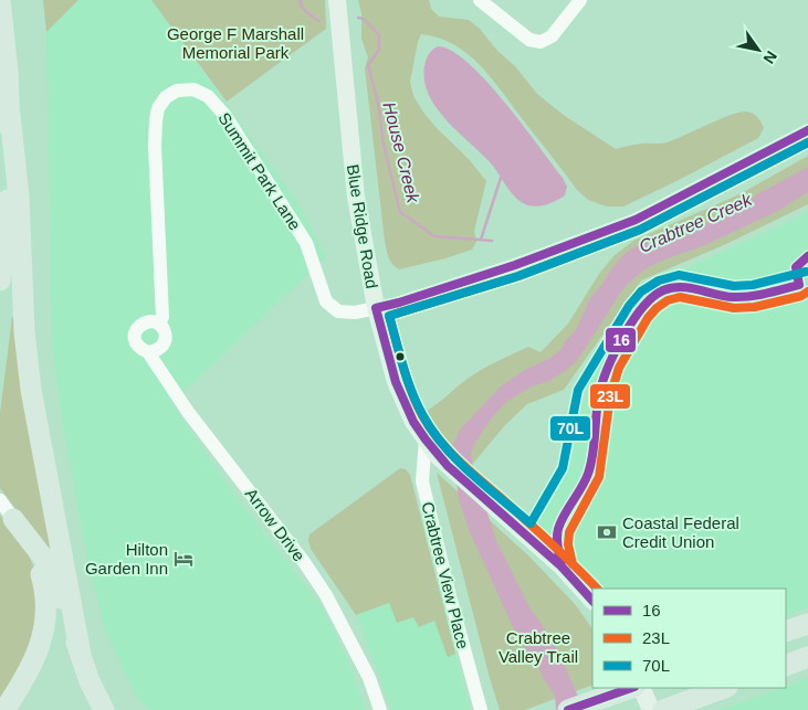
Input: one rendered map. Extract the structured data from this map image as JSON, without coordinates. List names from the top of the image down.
{
  "streets": {
    "main road": ["Blue Ridge Road"],
    "street": ["Summit Park Lane", "Arrow Drive", "Crabtree View Place"]
  },
  "crossings": [
    ["Summit Park Lane", "Blue Ridge Road"],
    ["Summit Park Lane", "Arrow Drive"],
    ["Blue Ridge Road", "Crabtree View Place"]
  ],
  "water": ["House Creek", "Crabtree Creek"],
  "parks": ["George F Marshall Memorial Park", "Crabtree Valley Trail"],
  "places": {
    "bank": ["Coastal Federal Credit Union"],
    "hotel": ["Hilton Garden Inn"]
  },
  "lines": ["transit line 16", "transit line 23L", "transit line 70L"],
  "legend": ["16", "23L", "70L"],
  "north": "bottom right"
}
